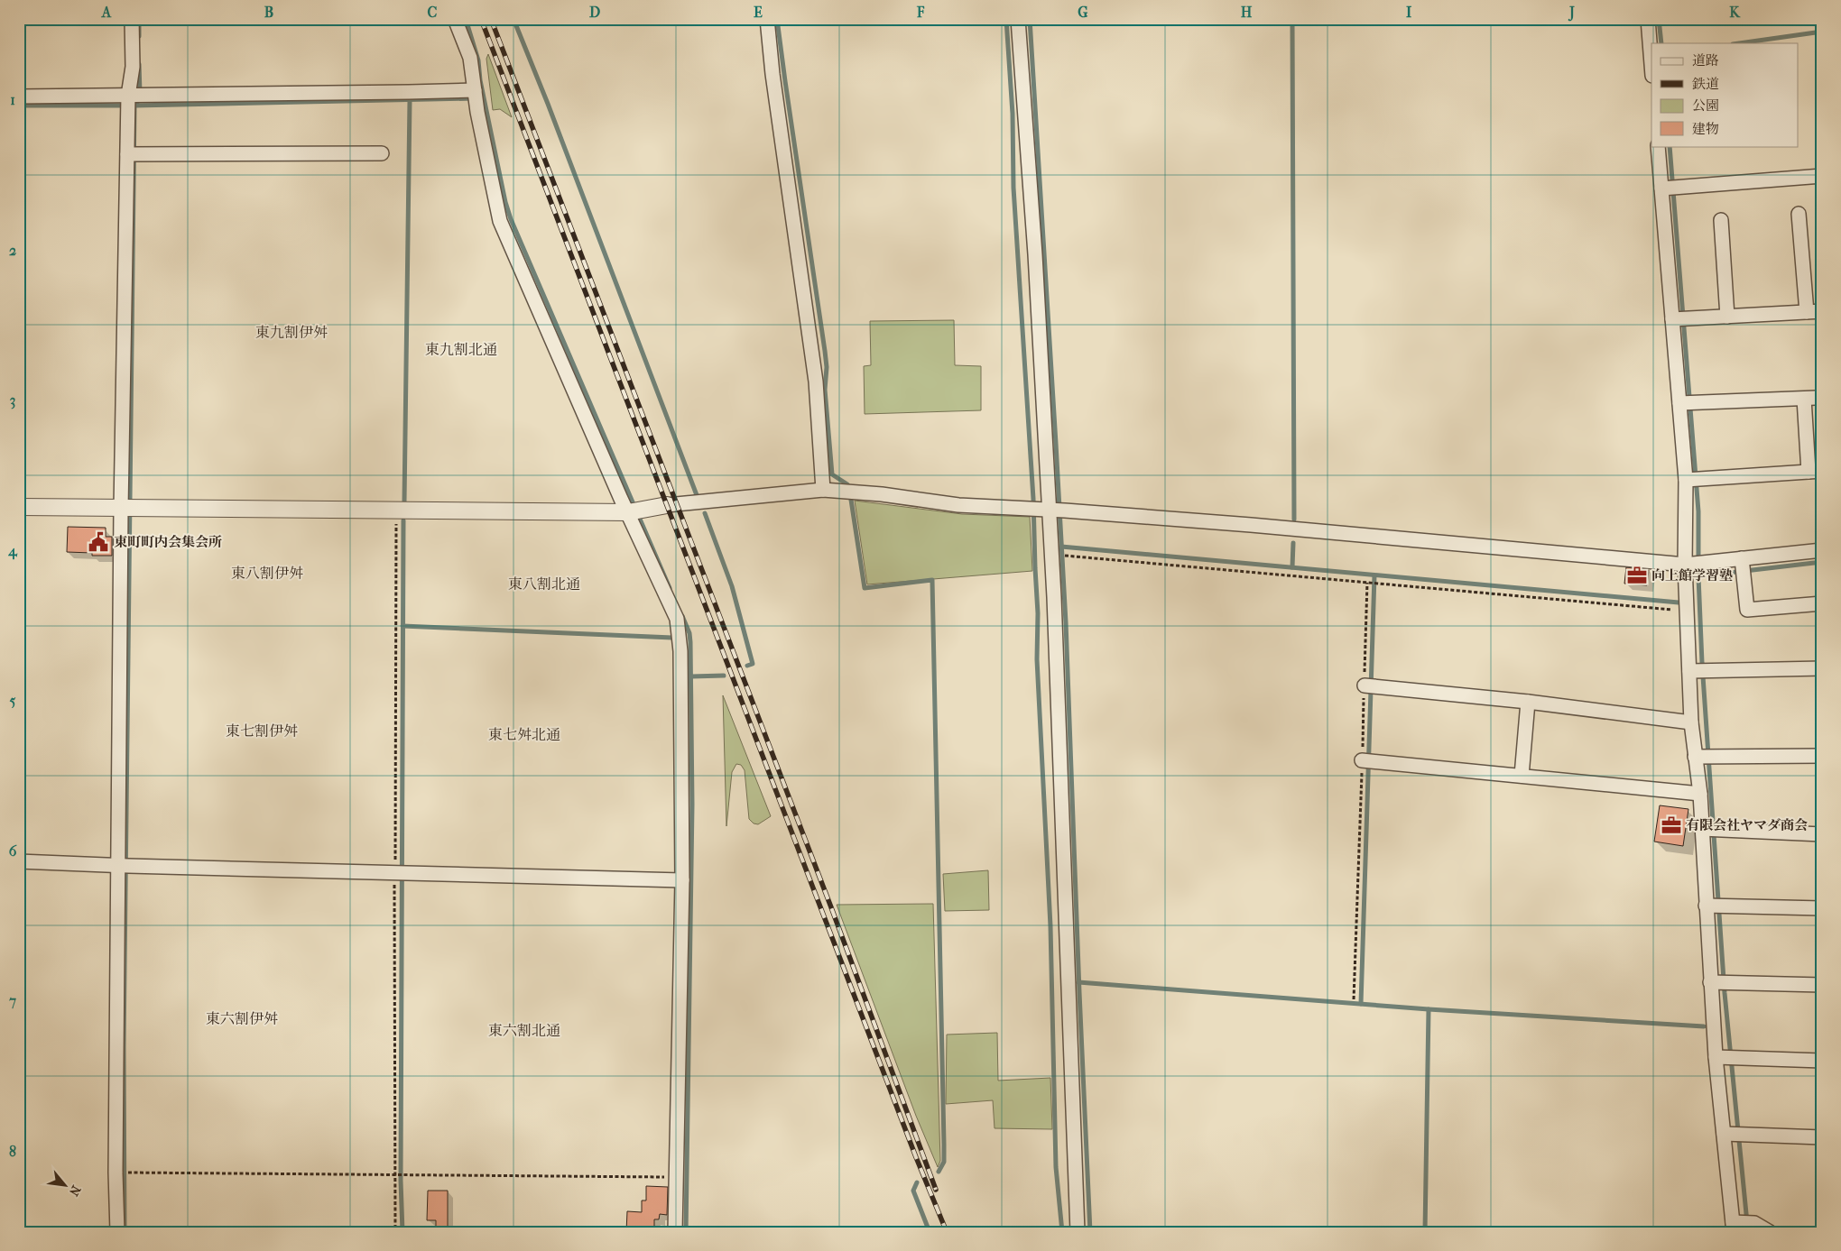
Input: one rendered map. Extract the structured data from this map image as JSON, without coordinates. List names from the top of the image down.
{
  "districts": [
    "東九割伊舛",
    "東九割北通",
    "東八割伊舛",
    "東八割北通",
    "東七割伊舛",
    "東七舛北通",
    "東六割伊舛",
    "東六割北通"
  ],
  "places": {
    "public building": ["東町町内会集会所"],
    "office": ["向上館学習塾", "有限会社ヤマダ商会"]
  },
  "legend": [
    "道路",
    "鉄道",
    "公園",
    "建物"
  ],
  "north": "bottom right",
  "grid": {
    "columns": [
      "A",
      "B",
      "C",
      "D",
      "E",
      "F",
      "G",
      "H",
      "I",
      "J",
      "K"
    ],
    "rows": [
      "1",
      "2",
      "3",
      "4",
      "5",
      "6",
      "7",
      "8"
    ]
  }
}
